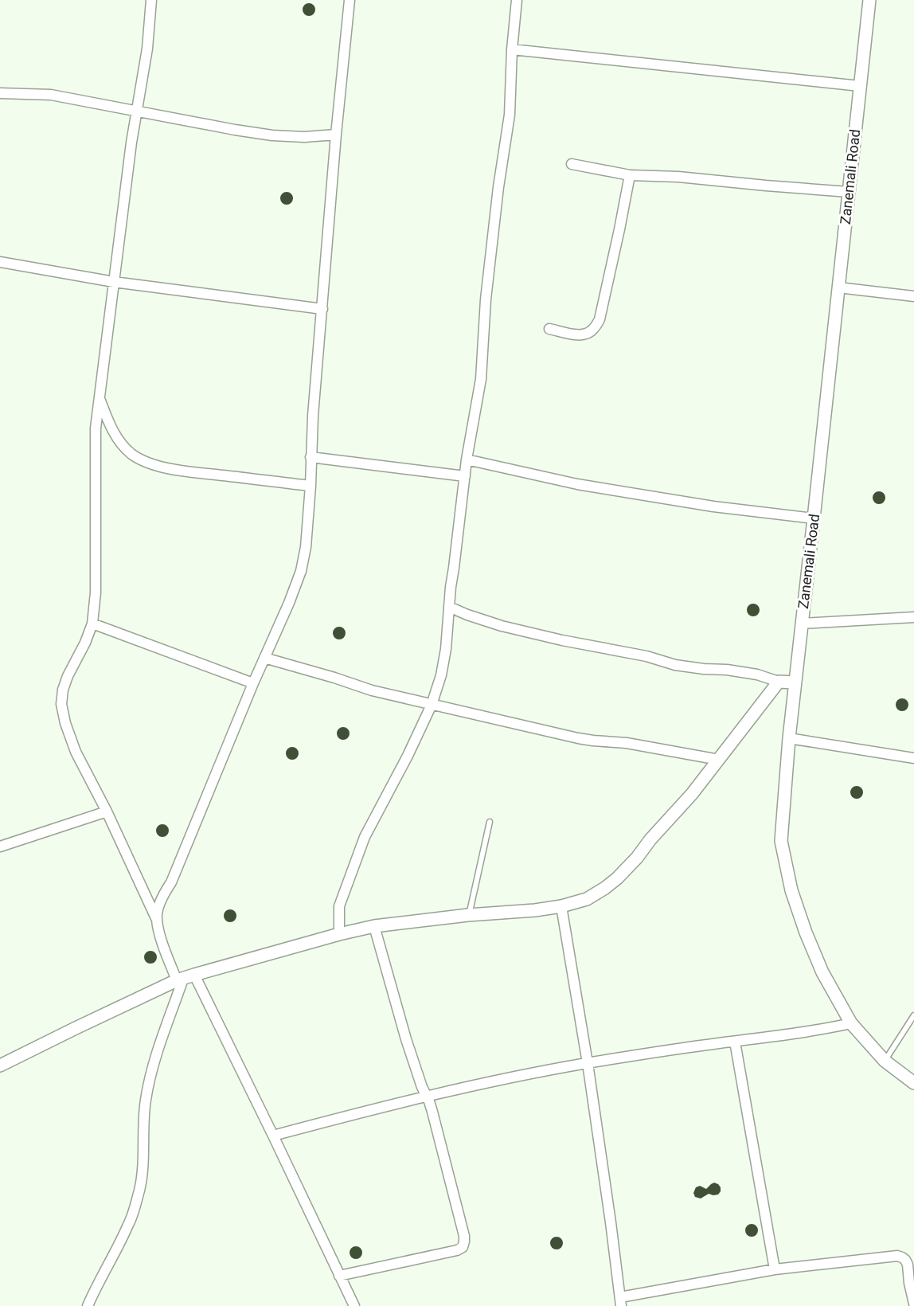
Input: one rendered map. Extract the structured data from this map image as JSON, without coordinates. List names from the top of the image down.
{
  "streets": {
    "street": ["Zanemali Road"]
  }
}
